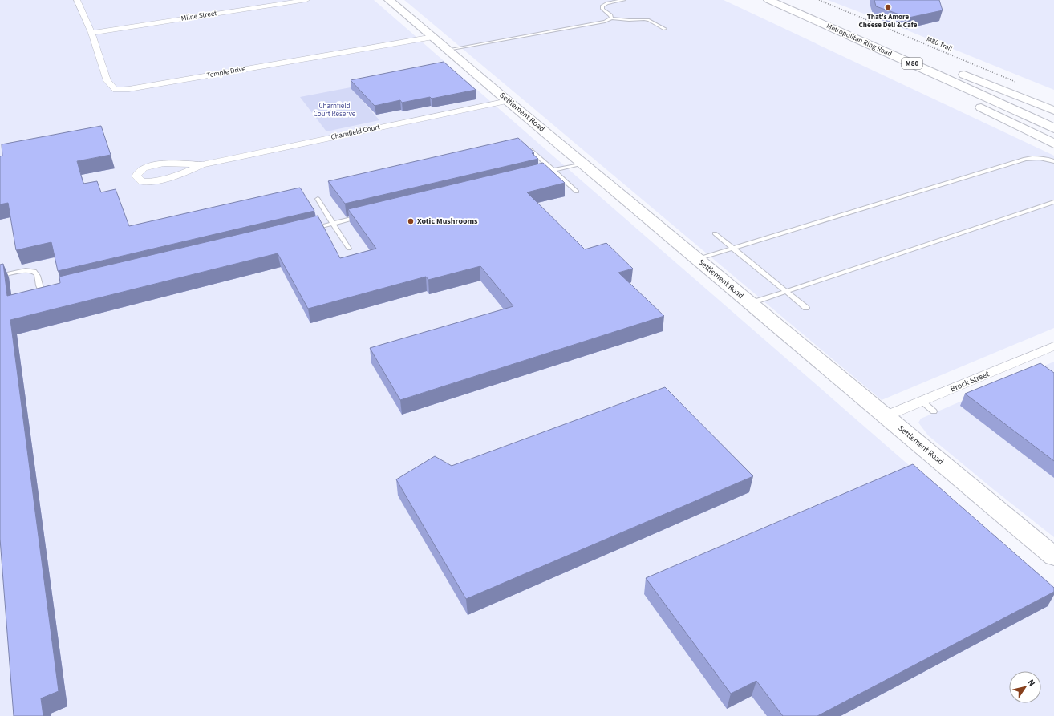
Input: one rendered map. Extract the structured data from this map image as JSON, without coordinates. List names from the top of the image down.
{
  "streets": {
    "main road": ["Metropolitan Ring Road", "M80", "Settlement Road"],
    "street": [
      "Milne Street",
      "Temple Drive",
      "Charnfield Court",
      "Brock Street"
    ],
    "path": ["M80 Trail"]
  },
  "crossings": [
    ["Milne Street", "Temple Drive"],
    ["Temple Drive", "Settlement Road"],
    ["Settlement Road", "Charnfield Court"],
    ["Settlement Road", "Brock Street"]
  ],
  "parks": ["Charnfield Court Reserve"],
  "places": ["That's Amore Cheese Deli & Cafe", "Xotic Mushrooms"],
  "north": "top right"
}
